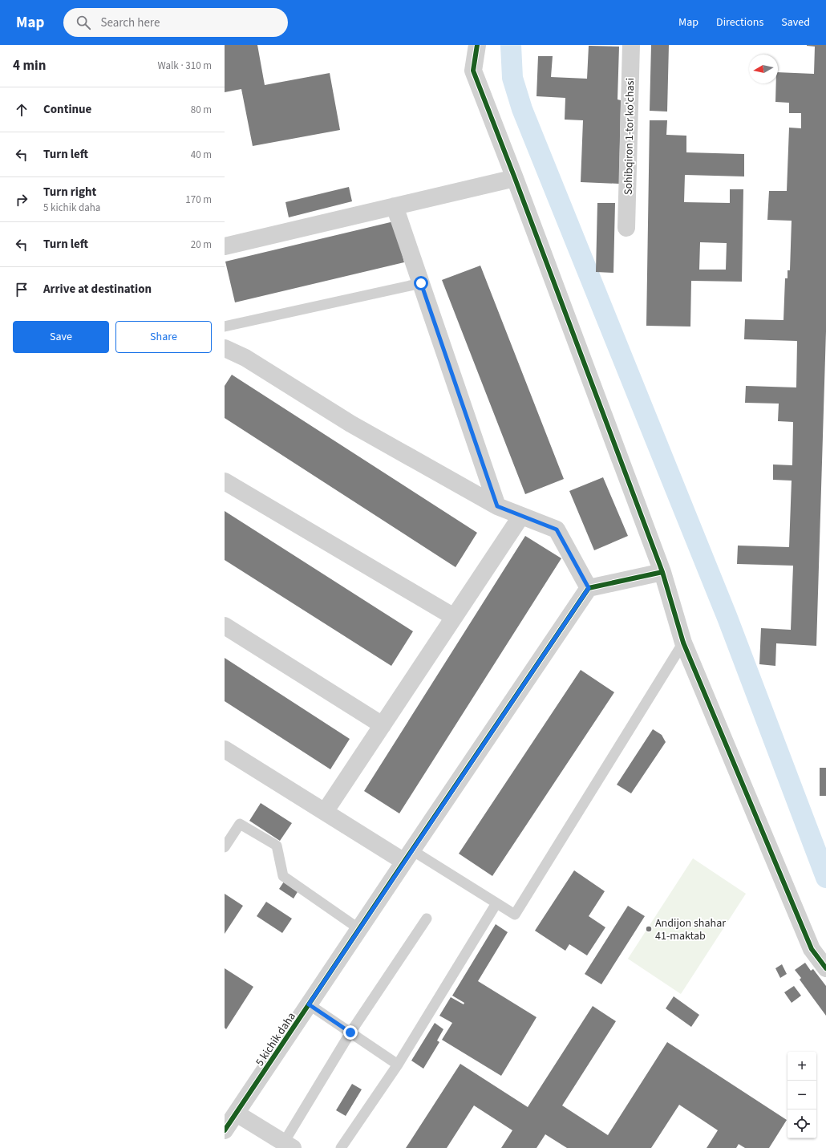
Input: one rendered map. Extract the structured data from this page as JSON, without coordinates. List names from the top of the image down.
{
  "streets": {
    "street": ["Sohibqiron 1-tor ko'chasi", "5 kichik daha"]
  },
  "places": ["Andijon shahar 41-maktab"],
  "north": "left",
  "page": {
    "header": "Map",
    "search": "Search here",
    "nav": ["Map", "Directions", "Saved"],
    "heading": ["4 min", "Walk · 310 m"],
    "list": [
      ["Continue", "80 m"],
      ["Turn left", "40 m"],
      ["Turn right", "5 kichik daha", "170 m"],
      ["Turn left", "20 m"],
      "Arrive at destination"
    ],
    "buttons": ["Save", "Share"],
    "map_buttons": ["+", "−"]
  }
}
